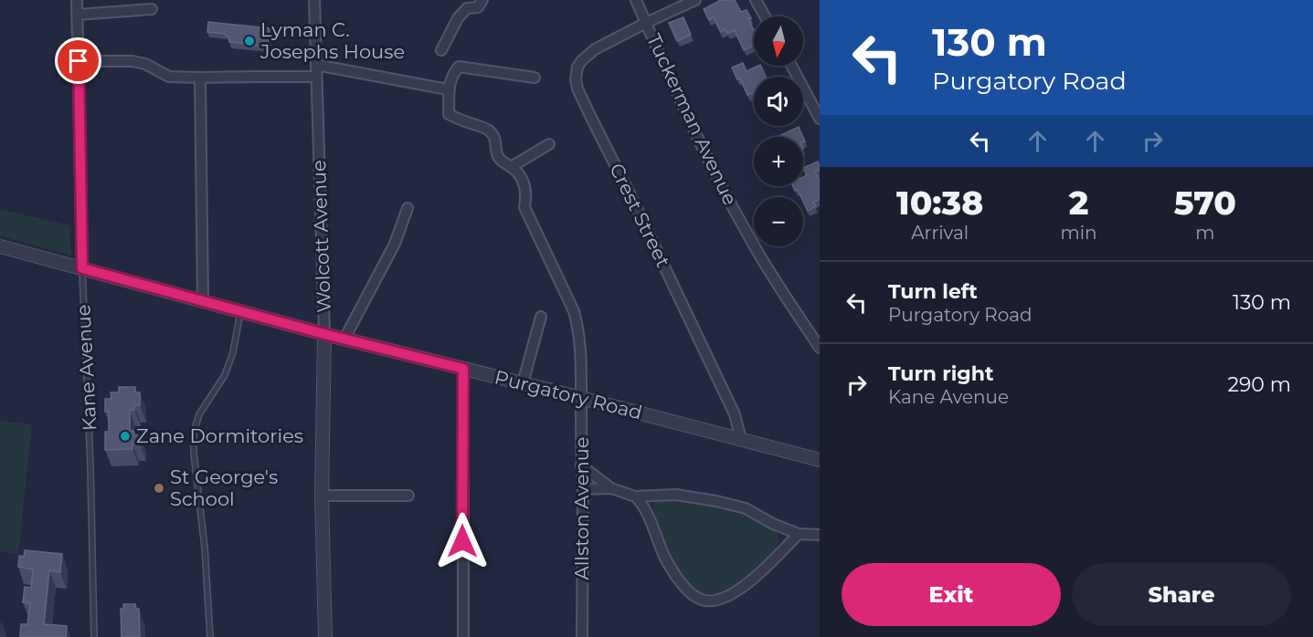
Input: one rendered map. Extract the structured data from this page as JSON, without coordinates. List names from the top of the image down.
{
  "streets": {
    "street": [
      "Tuckerman Avenue",
      "Crest Street",
      "Wolcott Avenue",
      "Kane Avenue",
      "Purgatory Road",
      "Allston Avenue"
    ]
  },
  "crossings": [
    ["Tuckerman Avenue", "Crest Street"],
    ["Crest Street", "Purgatory Road"],
    ["Wolcott Avenue", "Purgatory Road"],
    ["Kane Avenue", "Purgatory Road"],
    ["Purgatory Road", "Allston Avenue"]
  ],
  "places": ["Lyman C. Josephs House", "Zane Dormitories", "St George's School"],
  "north": "bottom",
  "page": {
    "turn": ["130 m", "Purgatory Road"],
    "map_buttons": ["+", "−"],
    "eta": [
      "10:38",
      "Arrival",
      "2",
      "min",
      "570",
      "m"
    ],
    "list": [
      {
        "name": "Turn left",
        "note": "Purgatory Road",
        "value": "130 m"
      },
      {
        "name": "Turn right",
        "note": "Kane Avenue",
        "value": "290 m"
      }
    ],
    "buttons": ["Exit", "Share"]
  }
}
